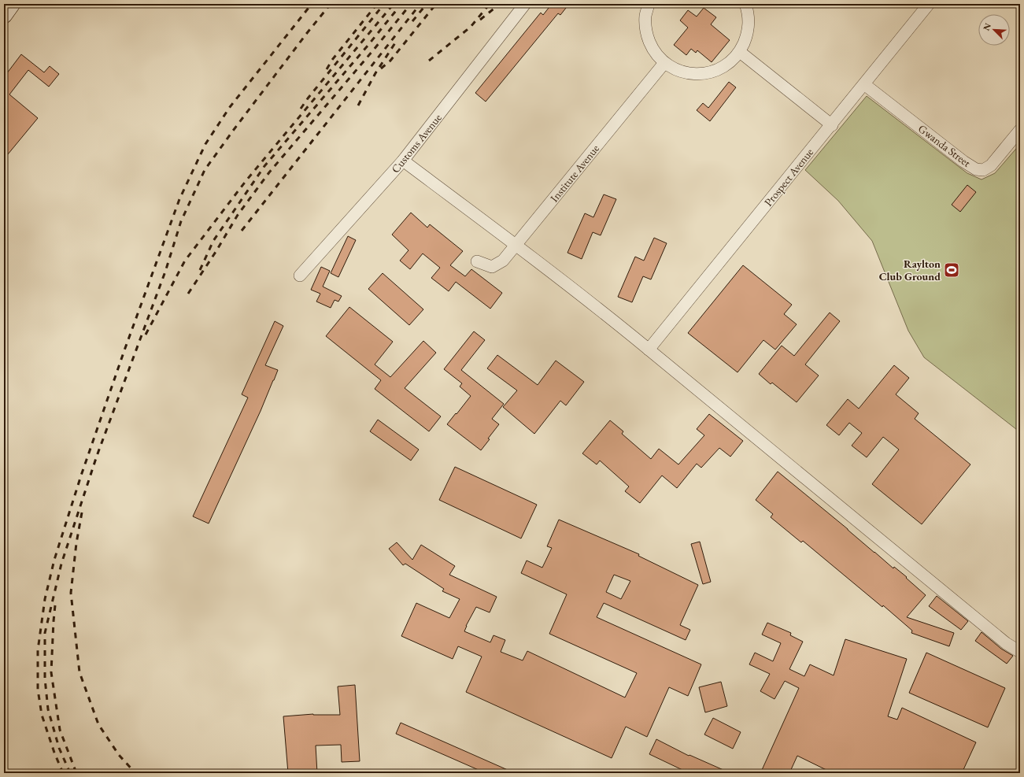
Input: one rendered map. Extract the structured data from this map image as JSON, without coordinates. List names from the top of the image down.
{
  "streets": {
    "street": [
      "Customs Avenue",
      "Gwanda Street",
      "Institute Avenue",
      "Prospect Avenue"
    ]
  },
  "crossings": [
    ["Gwanda Street", "Prospect Avenue"]
  ],
  "places": {
    "sports": ["Raylton Club Ground"]
  },
  "north": "top left"
}
